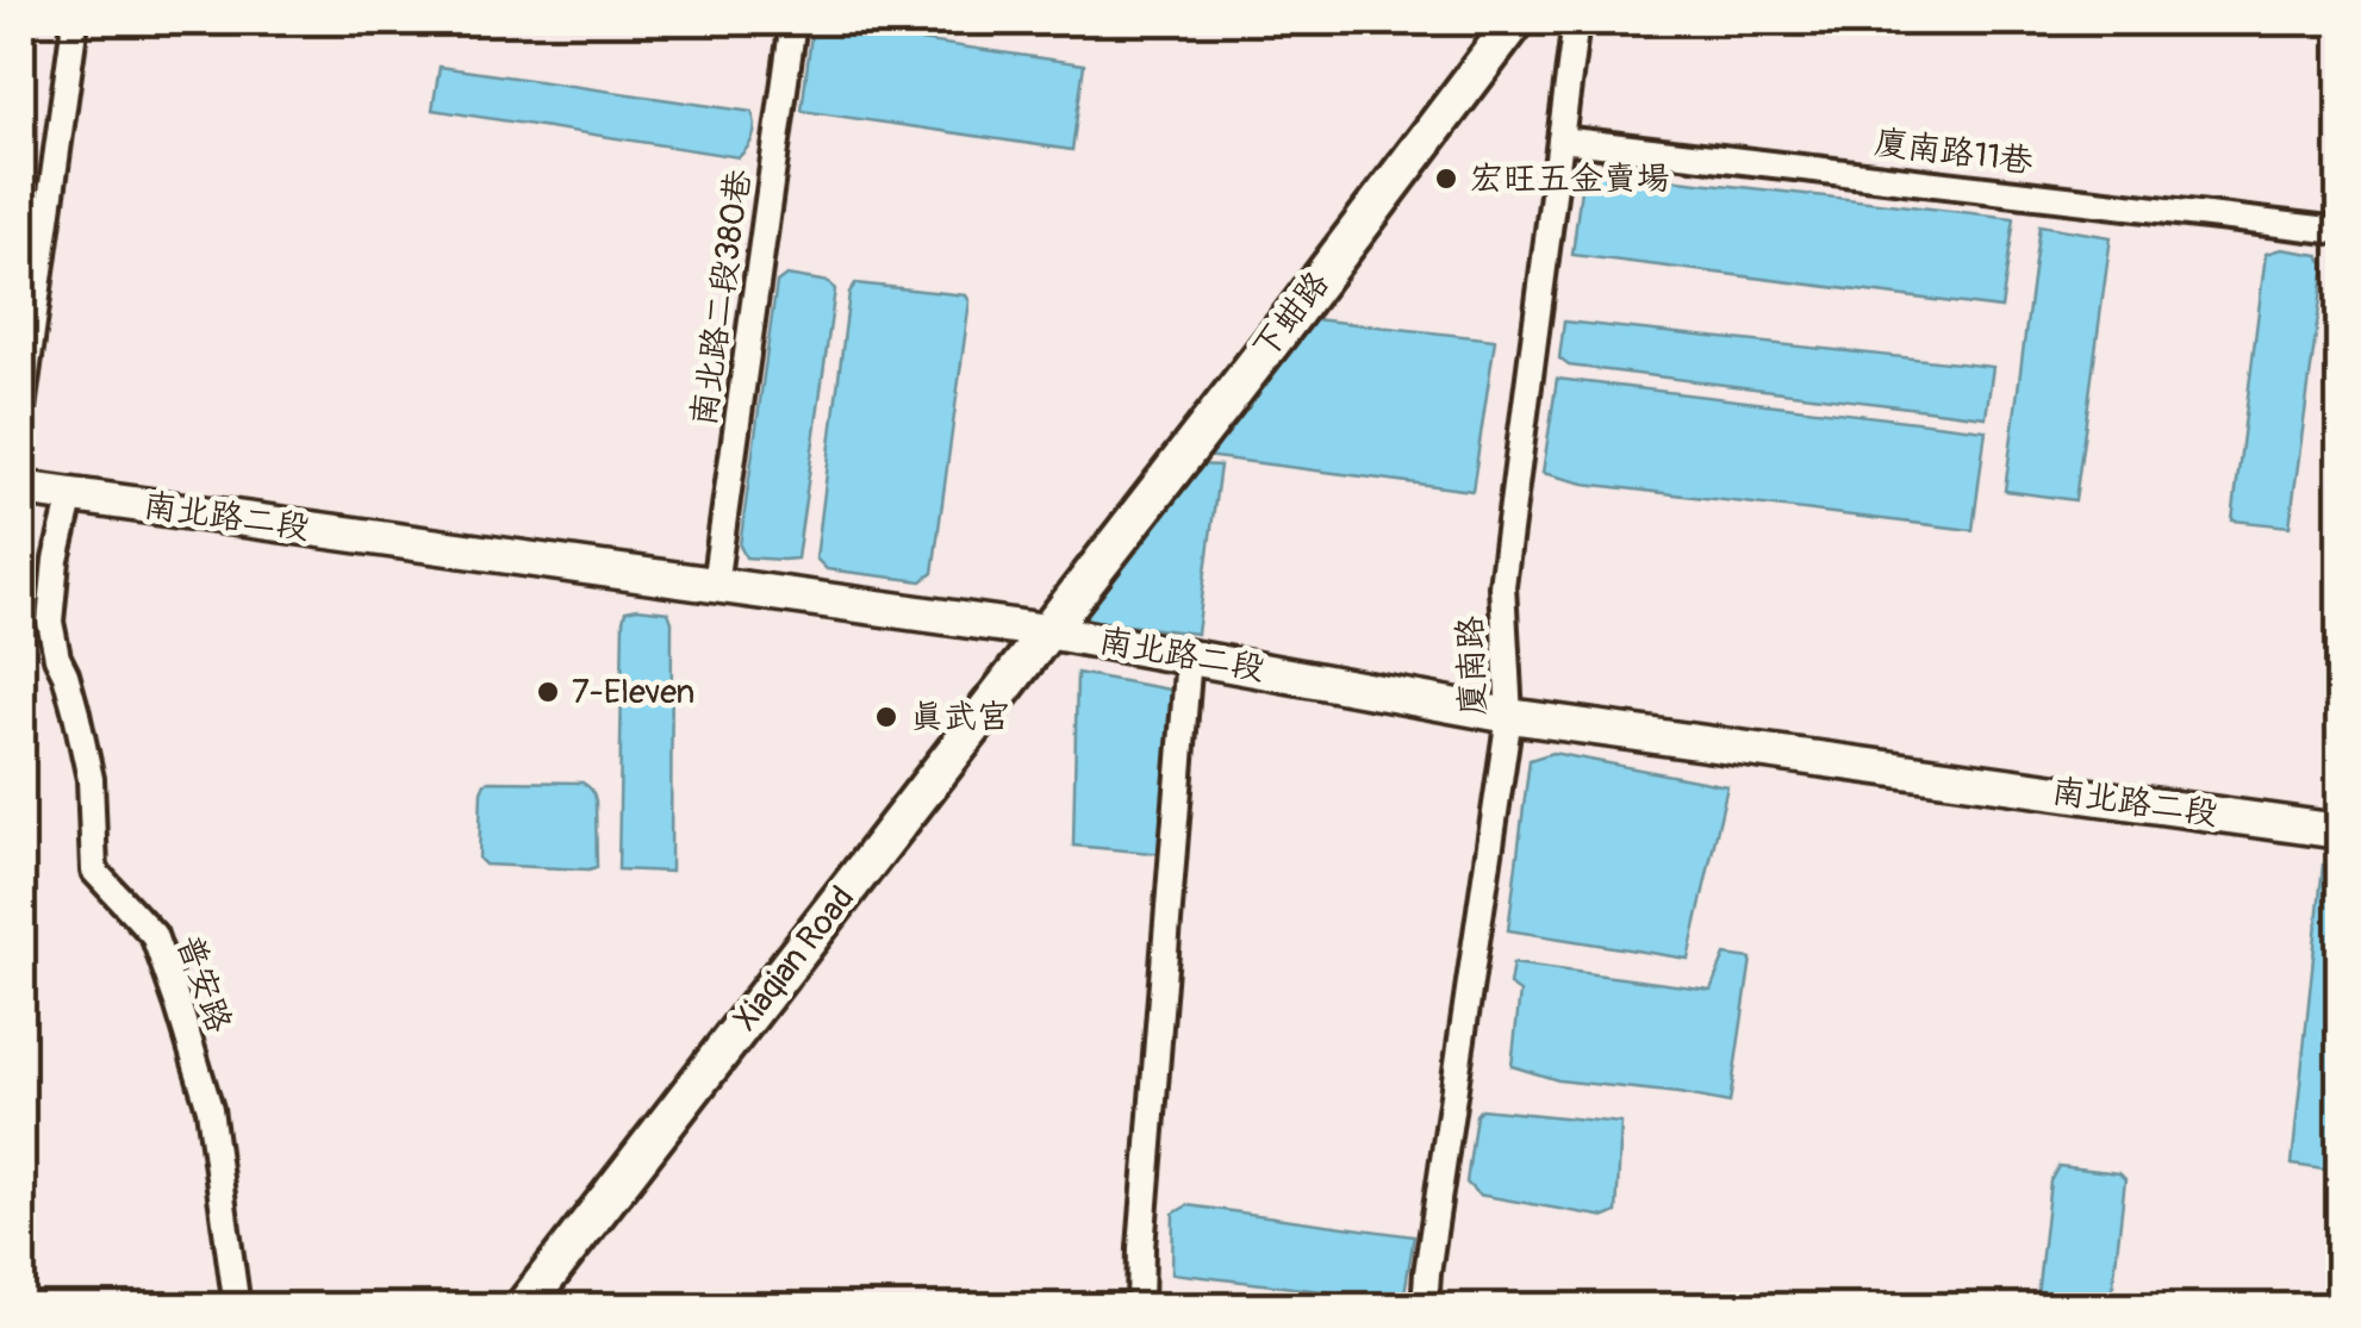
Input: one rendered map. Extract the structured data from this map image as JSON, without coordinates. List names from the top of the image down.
{
  "streets": {
    "main road": ["下蚶路", "Xiaqian Road"],
    "street": [
      "廈南路11巷",
      "南北路二段380巷",
      "南北路二段",
      "廈南路",
      "普安路"
    ]
  },
  "crossings": [
    ["廈南路11巷", "廈南路"],
    ["南北路二段380巷", "南北路二段"],
    ["下蚶路", "南北路二段"],
    ["下蚶路", "Xiaqian Road"],
    ["南北路二段", "廈南路"],
    ["南北路二段", "Xiaqian Road"],
    ["南北路二段", "普安路"]
  ],
  "places": ["宏旺五金賣場", "7-Eleven", "真武宮"]
}
